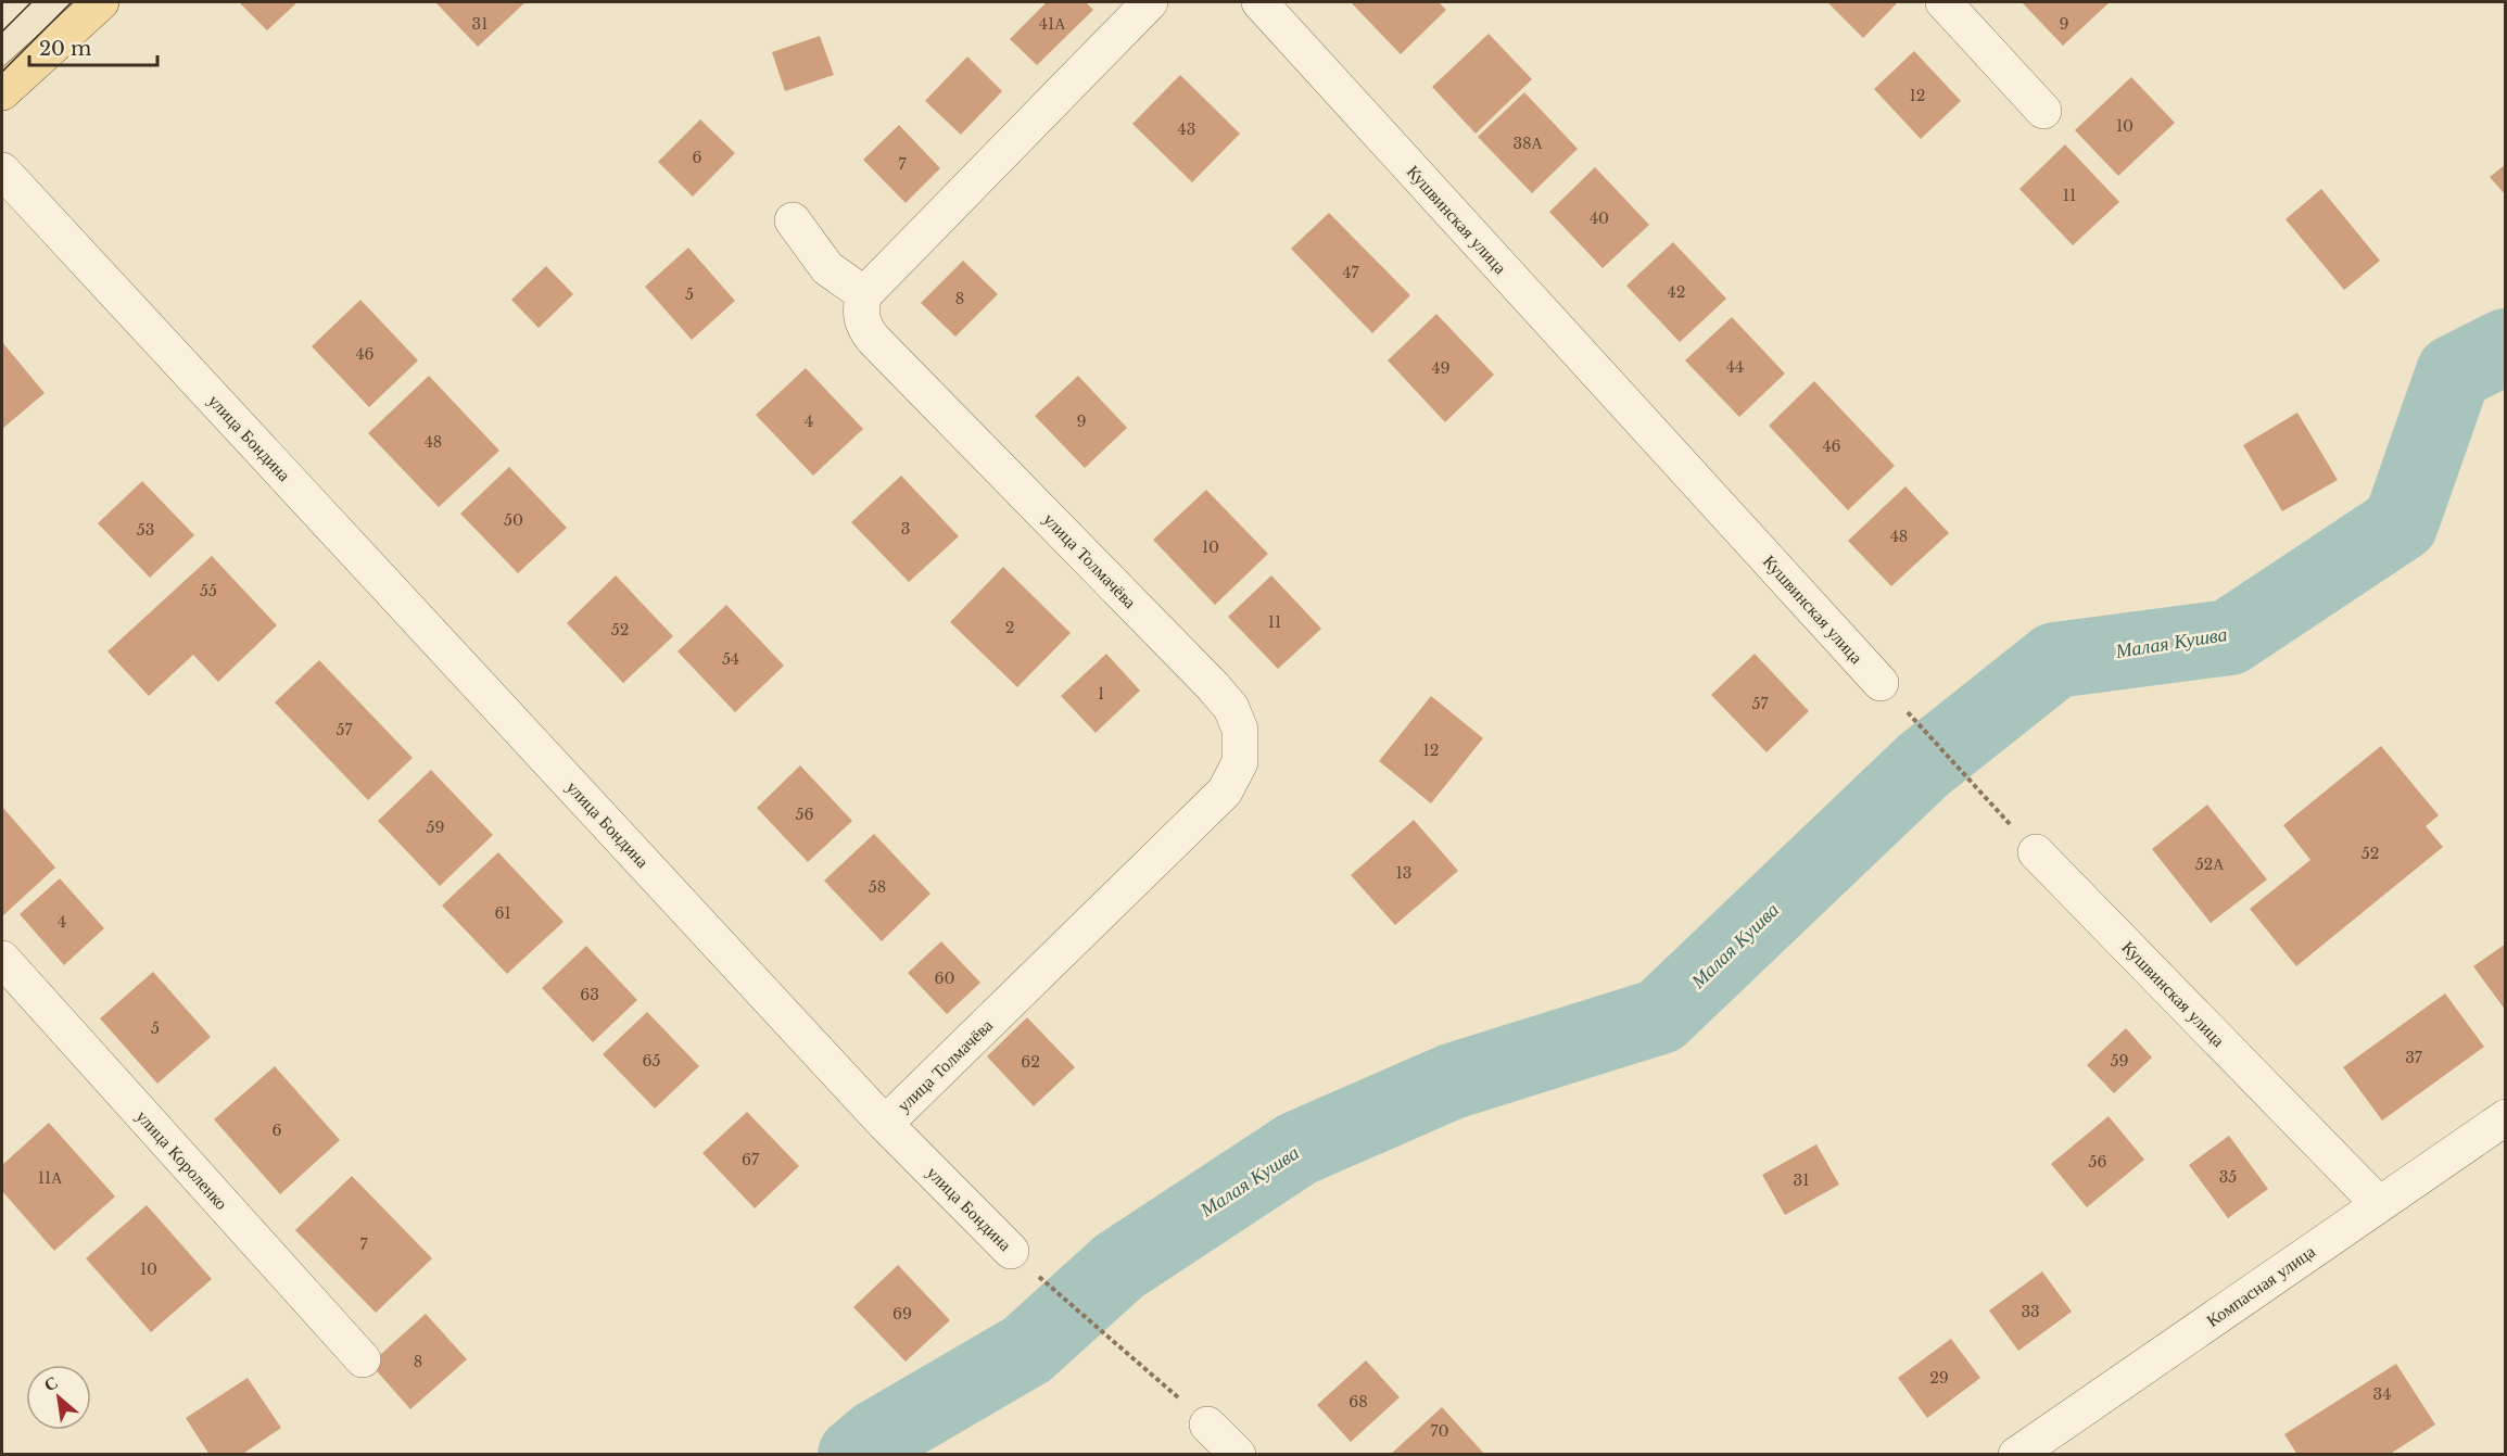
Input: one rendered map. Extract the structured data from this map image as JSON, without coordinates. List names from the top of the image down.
{
  "streets": {
    "street": [
      "Кушвинская улица",
      "улица Бондина",
      "улица Толмачёва",
      "улица Короленко",
      "Компасная улица"
    ]
  },
  "crossings": [
    ["Кушвинская улица", "Компасная улица"],
    ["улица Бондина", "улица Толмачёва"]
  ],
  "water": ["Малая Кушва"],
  "house_numbers": [
    "31",
    "41А",
    "9",
    "12",
    "10",
    "43",
    "38А",
    "6",
    "7",
    "11",
    "40",
    "47",
    "42",
    "5",
    "8",
    "46",
    "44",
    "49",
    "4",
    "9",
    "48",
    "46",
    "50",
    "3",
    "53",
    "48",
    "10",
    "55",
    "11",
    "2",
    "52",
    "54",
    "1",
    "57",
    "57",
    "12",
    "56",
    "59",
    "52",
    "52А",
    "13",
    "58",
    "61",
    "4",
    "60",
    "63",
    "5",
    "37",
    "65",
    "59",
    "62",
    "6",
    "67",
    "56",
    "35",
    "11А",
    "31",
    "7",
    "10",
    "33",
    "69",
    "8",
    "29",
    "34",
    "68",
    "70"
  ],
  "scale_bar": "20 m",
  "north": "top left"
}
